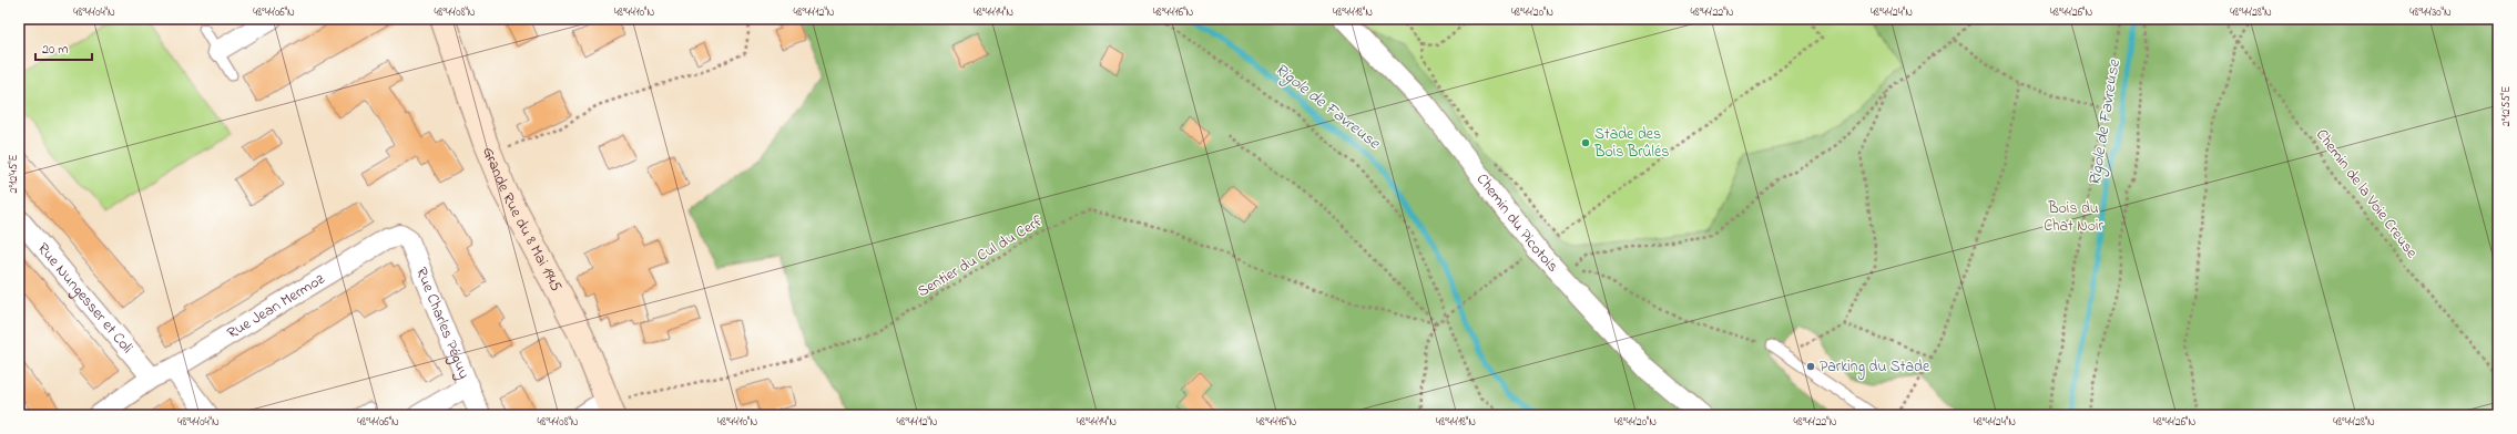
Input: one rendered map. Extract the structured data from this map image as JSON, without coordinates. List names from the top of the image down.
{
  "streets": {
    "main road": ["Grande Rue du 8 Mai 1945"],
    "street": [
      "Chemin du Picotois",
      "Rue Nungesser et Coli",
      "Rue Jean Mermoz",
      "Rue Charles Péguy"
    ],
    "path": ["Chemin de la Voie Creuse", "Sentier du Cul du Cerf"]
  },
  "crossings": [
    ["Grande Rue du 8 Mai 1945", "Sentier du Cul du Cerf"],
    ["Rue Nungesser et Coli", "Rue Jean Mermoz"],
    ["Rue Jean Mermoz", "Rue Charles Péguy"]
  ],
  "water": ["Rigole de Favreuse"],
  "parks": ["Bois du Chat Noir"],
  "places": ["Stade des Bois Brûlés", "Parking du Stade"],
  "scale_bar": "20 m",
  "coordinates": [
    "48°44'04\"N",
    "48°44'06\"N",
    "48°44'08\"N",
    "48°44'10\"N",
    "48°44'12\"N",
    "48°44'14\"N",
    "48°44'16\"N",
    "48°44'18\"N",
    "48°44'20\"N",
    "48°44'22\"N",
    "48°44'24\"N",
    "48°44'26\"N",
    "48°44'28\"N",
    "48°44'30\"N",
    "2°12'55\"E",
    "2°12'45\"E"
  ]
}
